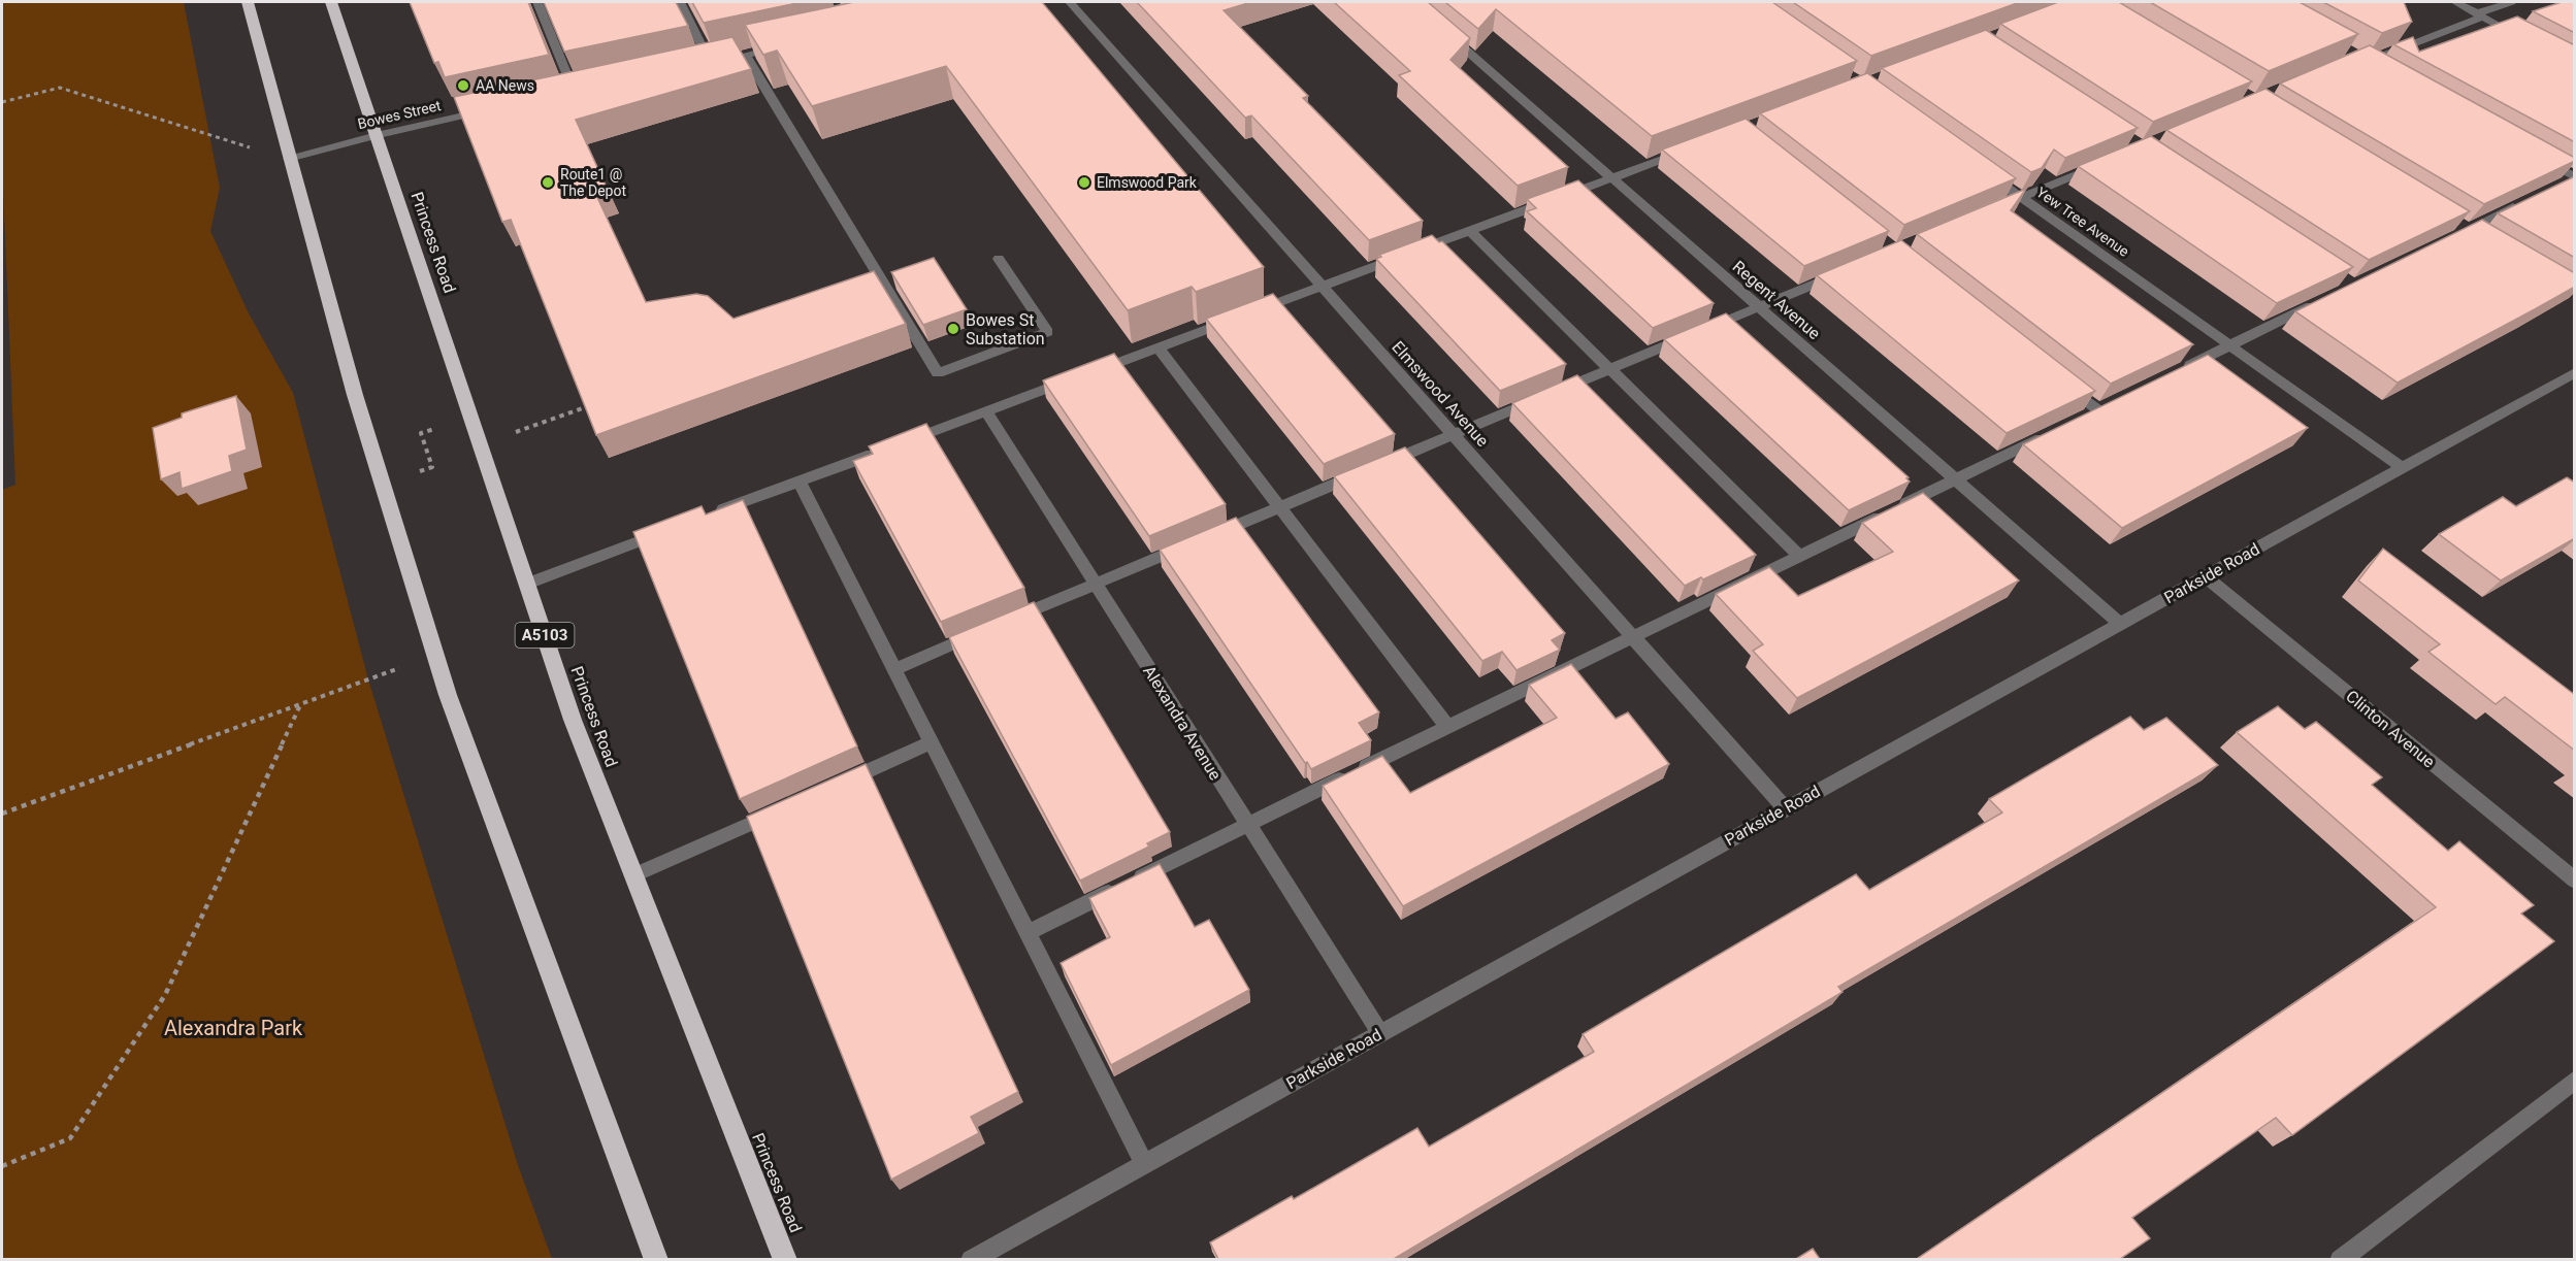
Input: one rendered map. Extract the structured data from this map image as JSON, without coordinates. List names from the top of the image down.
{
  "streets": {
    "highway": ["Princess Road", "A5103"],
    "street": [
      "Bowes Street",
      "Yew Tree Avenue",
      "Regent Avenue",
      "Elmswood Avenue",
      "Parkside Road",
      "Alexandra Avenue",
      "Clinton Avenue"
    ]
  },
  "crossings": [
    ["Bowes Street", "Princess Road"],
    ["Yew Tree Avenue", "Parkside Road"],
    ["Regent Avenue", "Parkside Road"],
    ["Elmswood Avenue", "Parkside Road"],
    ["Parkside Road", "Alexandra Avenue"],
    ["Parkside Road", "Clinton Avenue"]
  ],
  "parks": ["Alexandra Park"],
  "places": [
    "AA News",
    "Route1 @ The Depot",
    "Elmswood Park",
    "Bowes St Substation"
  ]
}
